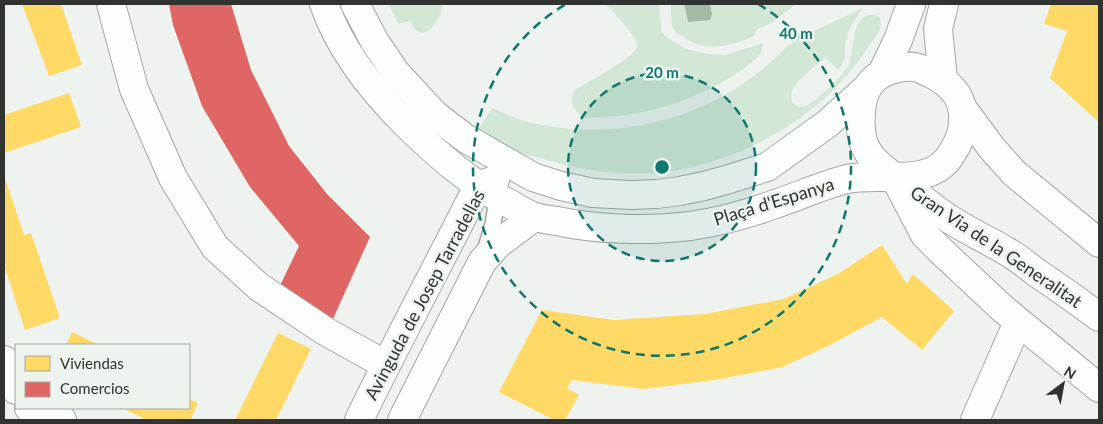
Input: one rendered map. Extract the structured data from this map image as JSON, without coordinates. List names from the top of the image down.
{
  "streets": {
    "main road": ["Plaça d'Espanya", "Gran Via de la Generalitat", "Avinguda de Josep Tarradellas"]
  },
  "crossings": [
    ["Plaça d'Espanya", "Gran Via de la Generalitat"],
    ["Plaça d'Espanya", "Avinguda de Josep Tarradellas"],
    ["Gran Via de la Generalitat", "Avinguda de Josep Tarradellas"]
  ],
  "legend": ["Viviendas", "Comercios"],
  "north": "top right",
  "rings": ["40 m", "20 m"]
}
